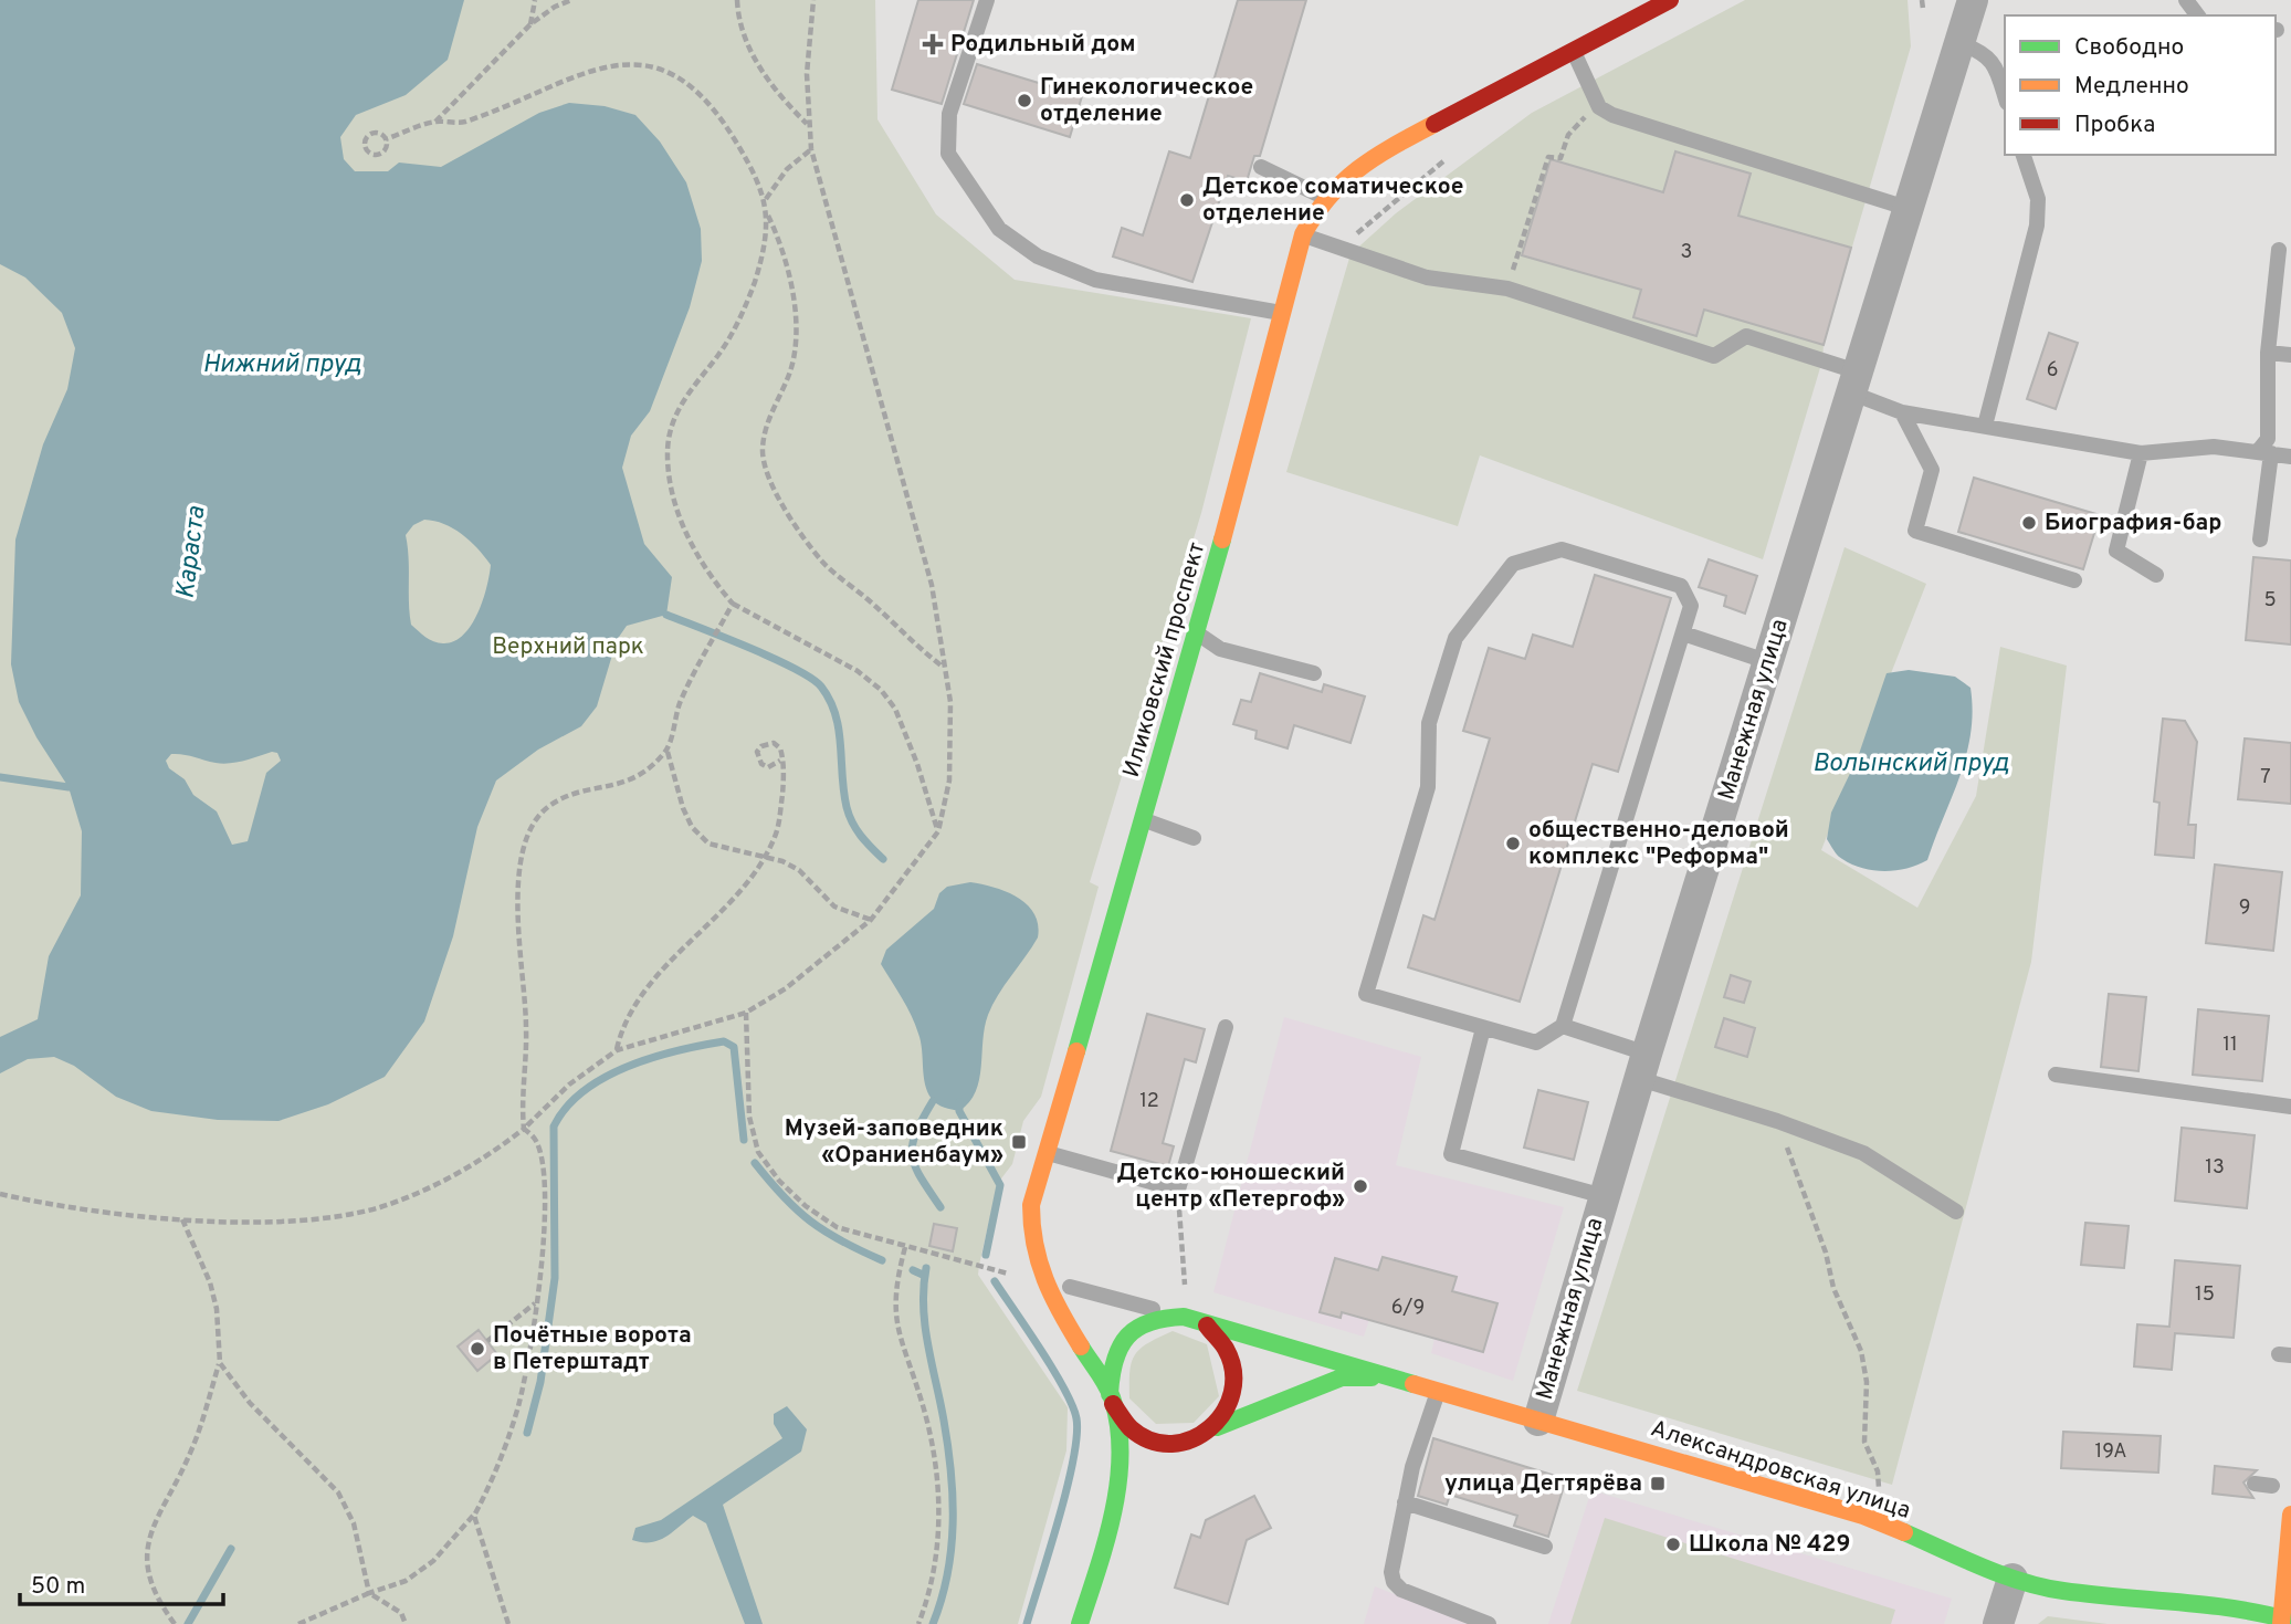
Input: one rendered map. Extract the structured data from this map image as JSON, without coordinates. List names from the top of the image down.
{
  "streets": {
    "main road": ["Иликовский проспект", "Александровская улица"],
    "street": ["Манежная улица"]
  },
  "crossings": [
    ["Иликовский проспект", "Александровская улица"],
    ["Манежная улица", "Александровская улица"]
  ],
  "water": ["Нижний пруд", "Караста", "Волынский пруд"],
  "parks": ["Верхний парк"],
  "places": {
    "health": ["Родильный дом"],
    "other": [
      "Гинекологическое отделение",
      "Детское соматическое отделение",
      "Биография-бар",
      "oбщеcтвенно-деловoй кoмплeкc \"Peфoрма\"",
      "Детско-юношеский центр «Петергоф»",
      "Почётные ворота в Петерштадт",
      "Школа № 429"
    ],
    "transit": ["Музей-заповедник «Ораниенбаум»", "улица Дегтярёва"]
  },
  "house_numbers": [
    "3",
    "6",
    "5",
    "7",
    "9",
    "11",
    "12",
    "13",
    "15",
    "6/9",
    "19А"
  ],
  "legend": ["Свободно", "Медленно", "Пробка"],
  "scale_bar": "50 m"
}
